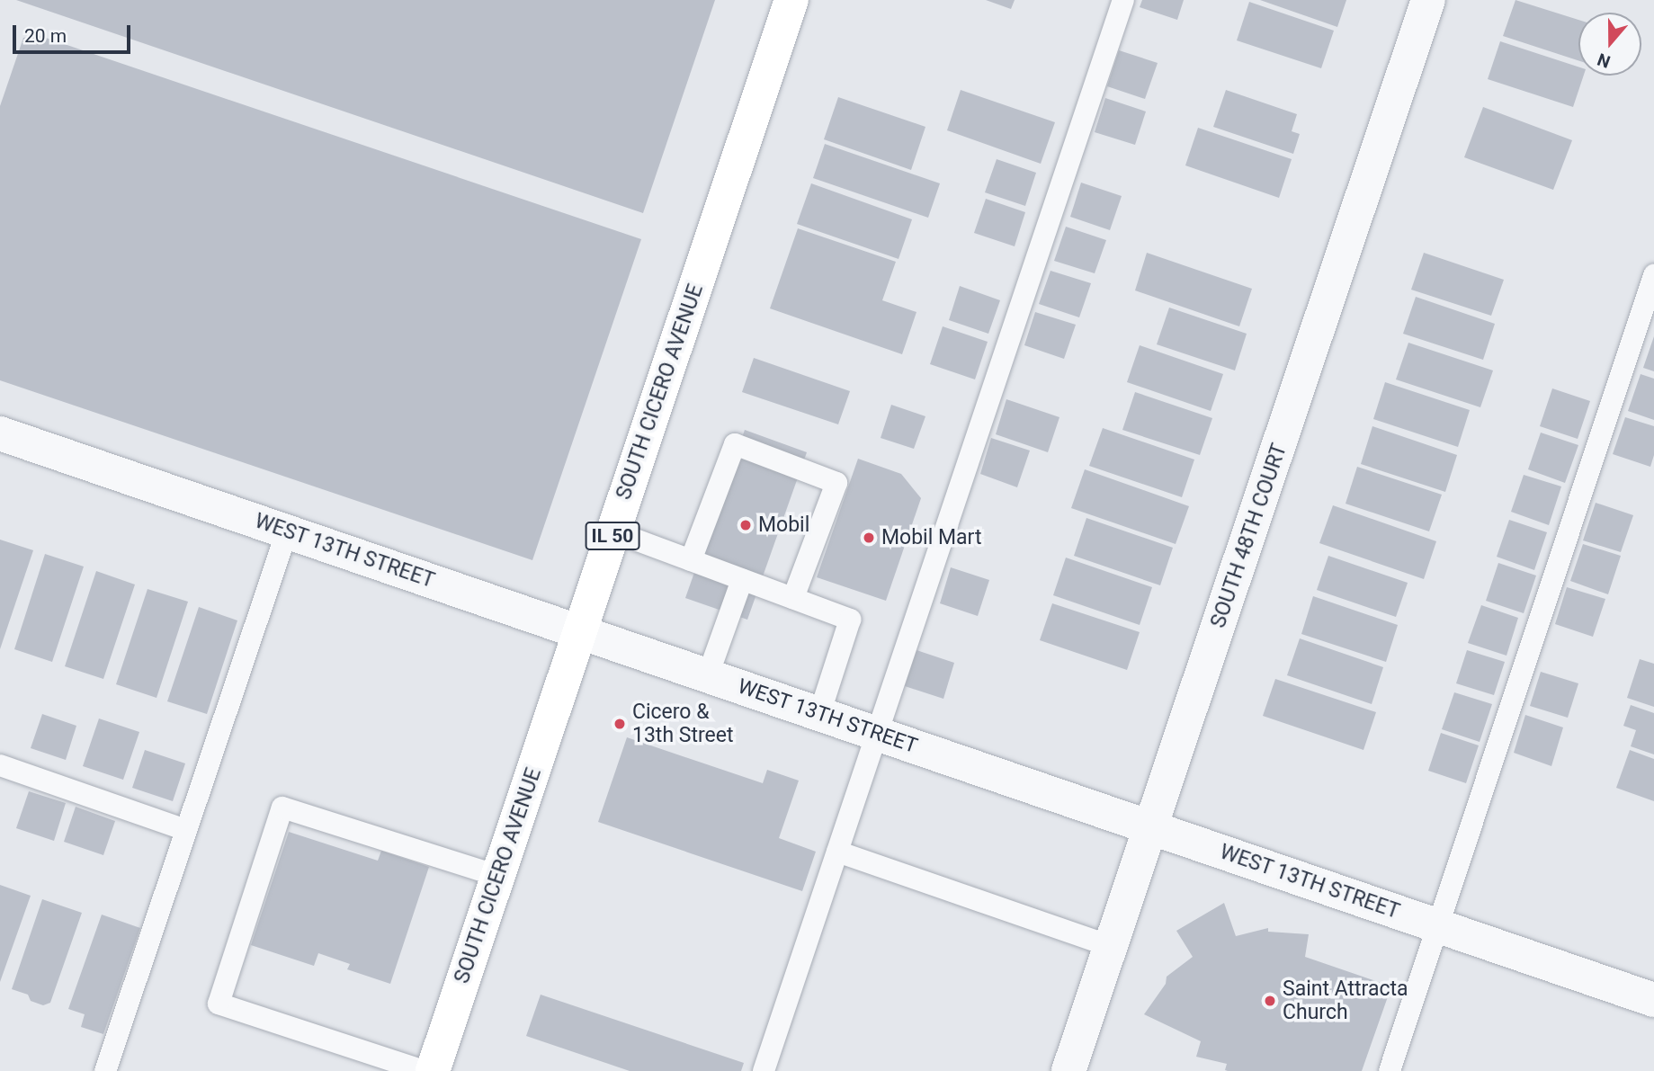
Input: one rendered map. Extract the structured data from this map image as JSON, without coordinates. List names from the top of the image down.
{
  "streets": {
    "main road": ["SOUTH CICERO AVENUE", "IL 50"],
    "street": ["SOUTH 48TH COURT", "WEST 13TH STREET"]
  },
  "crossings": [
    ["SOUTH CICERO AVENUE", "WEST 13TH STREET"],
    ["SOUTH 48TH COURT", "WEST 13TH STREET"]
  ],
  "places": [
    "Mobil",
    "Mobil Mart",
    "Cicero & 13th Street",
    "Saint Attracta Church"
  ],
  "scale_bar": "20 m",
  "north": "bottom"
}
